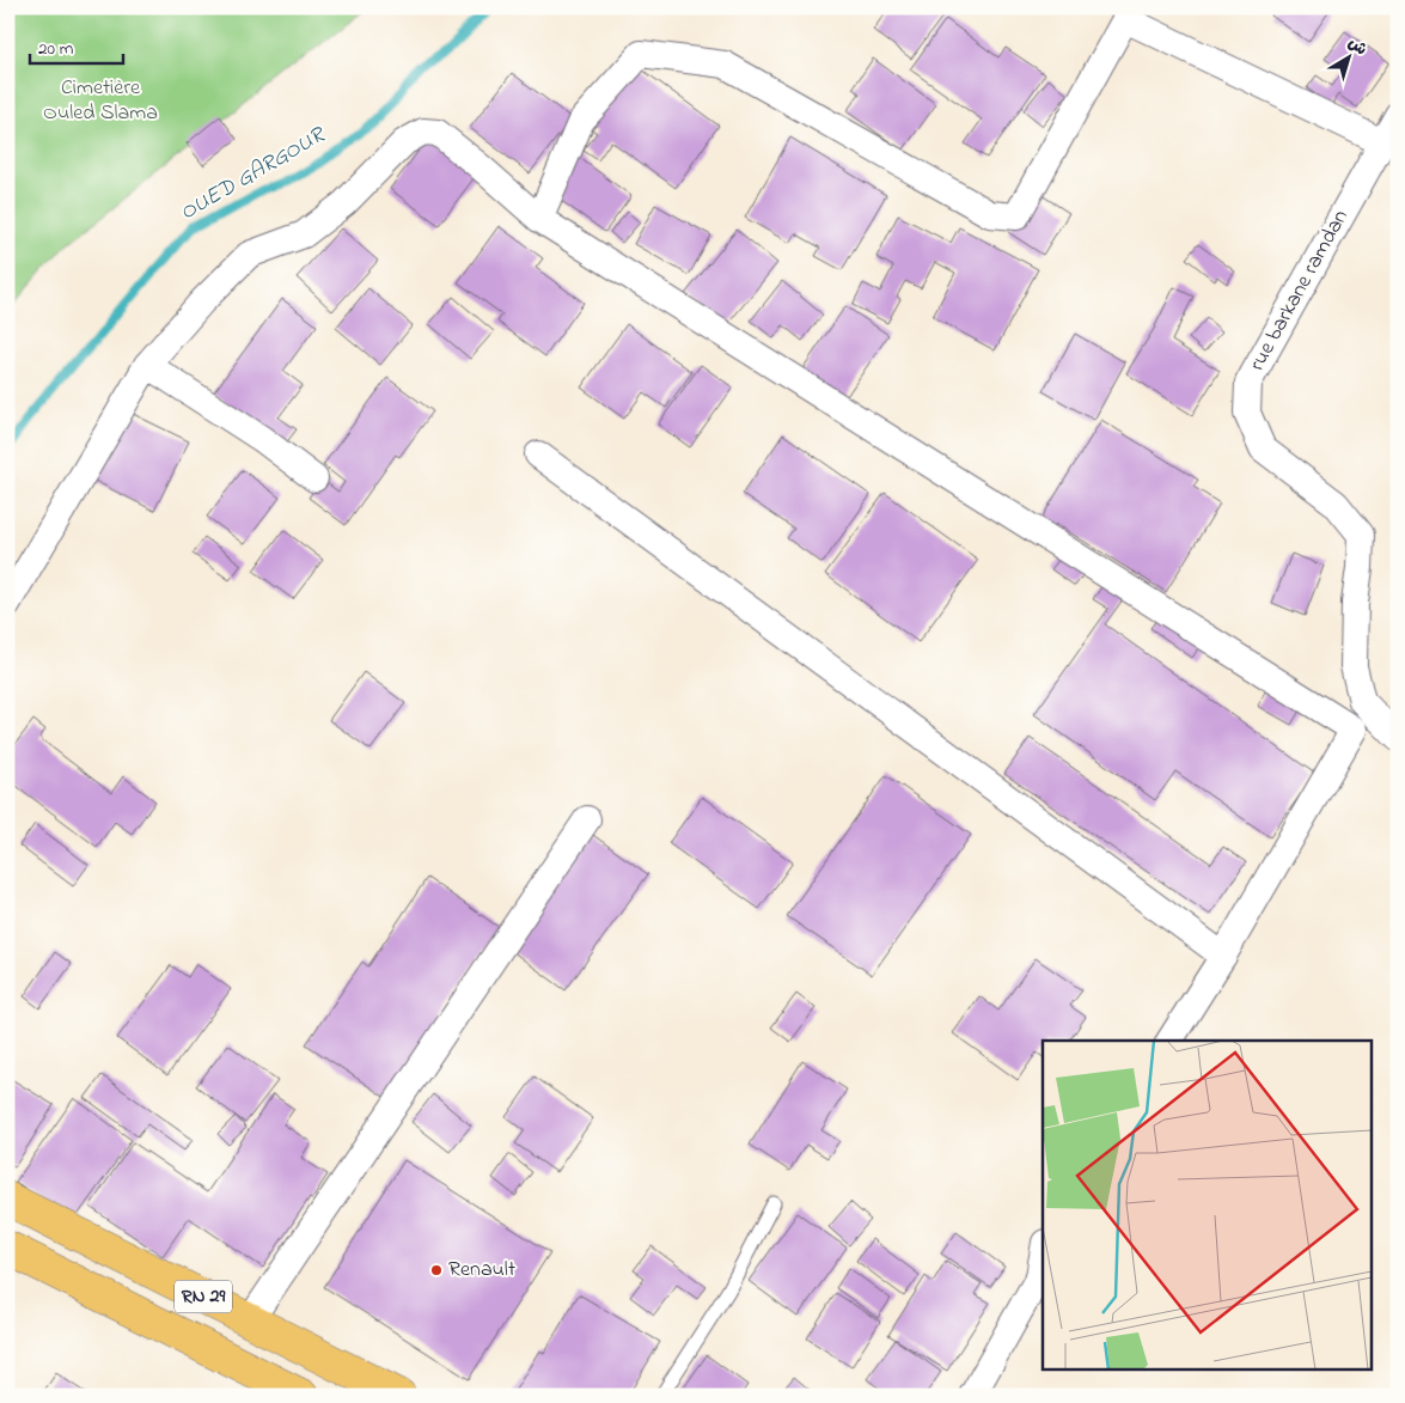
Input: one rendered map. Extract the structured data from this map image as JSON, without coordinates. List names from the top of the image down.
{
  "streets": {
    "highway": ["RN 29"],
    "street": ["rue barkane ramdan"]
  },
  "water": ["OUED GARGOUR"],
  "parks": ["Cimetière Ouled Slama"],
  "places": ["Renault"],
  "scale_bar": "20 m",
  "north": "top right"
}
